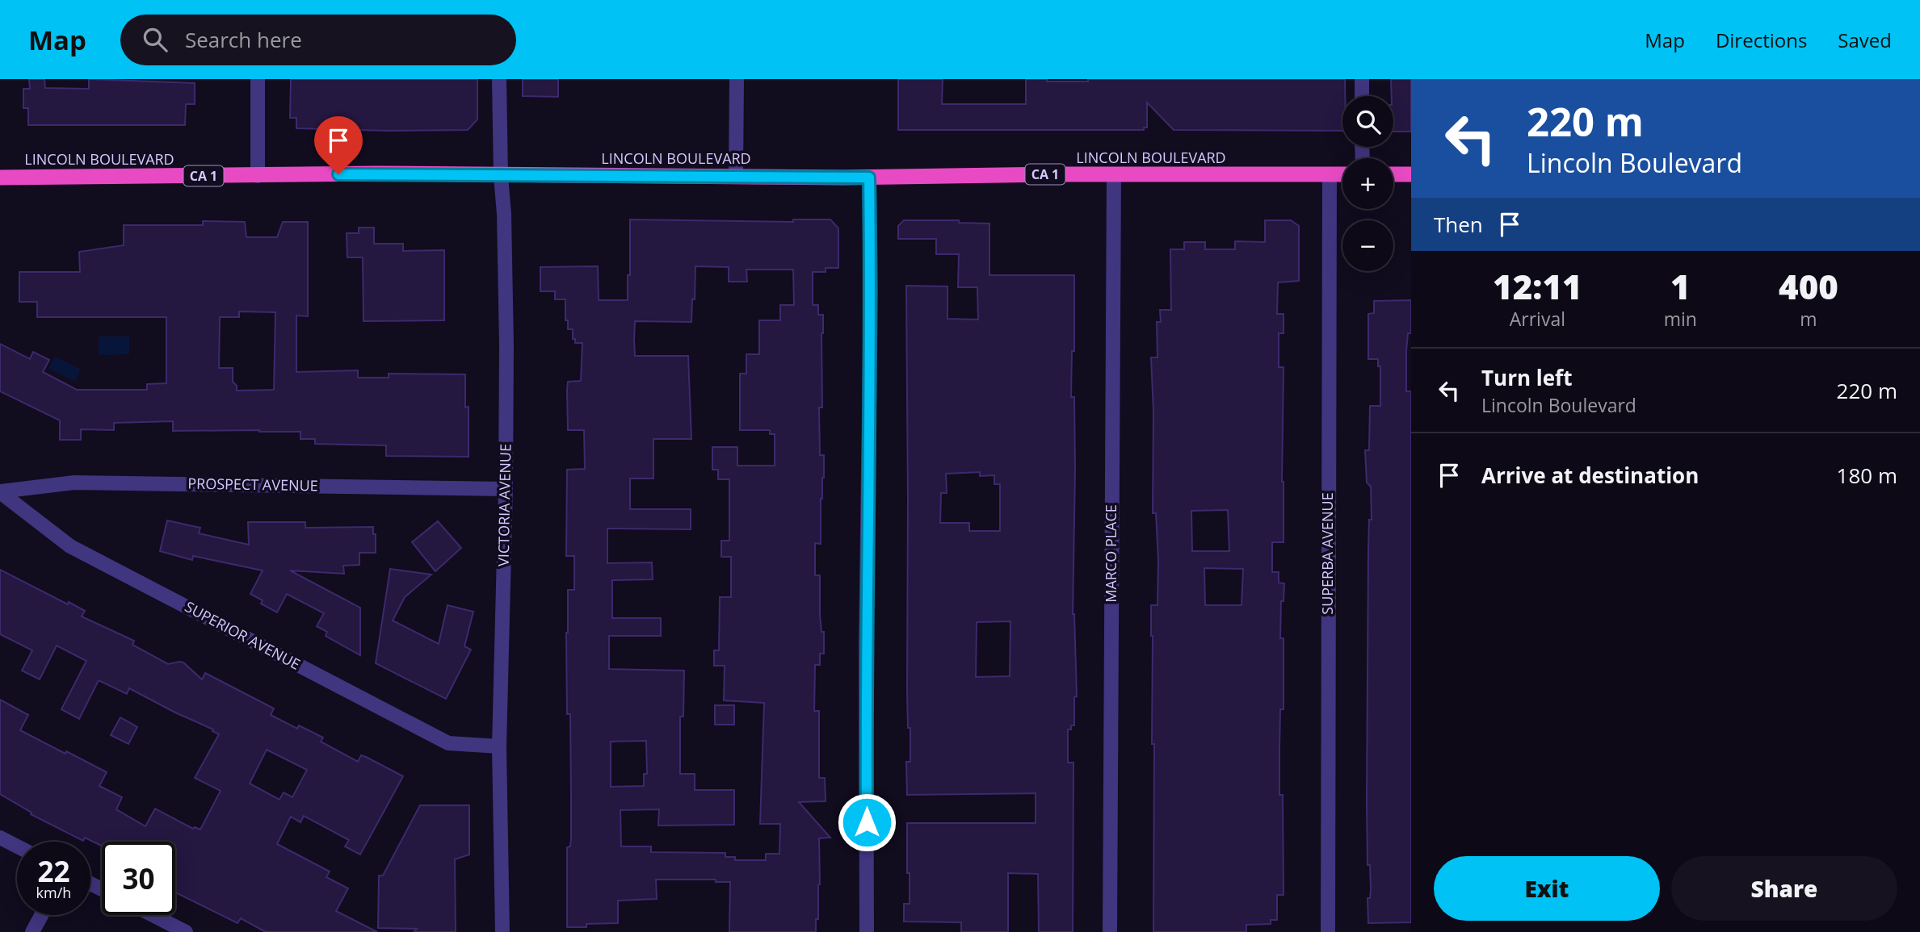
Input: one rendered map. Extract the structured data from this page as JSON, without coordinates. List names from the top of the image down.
{
  "streets": {
    "highway": ["LINCOLN BOULEVARD", "CA 1"],
    "street": [
      "PROSPECT AVENUE",
      "VICTORIA AVENUE",
      "MARCO PLACE",
      "SUPERBA AVENUE",
      "SUPERIOR AVENUE"
    ]
  },
  "crossings": [
    ["LINCOLN BOULEVARD", "VICTORIA AVENUE"],
    ["LINCOLN BOULEVARD", "MARCO PLACE"],
    ["LINCOLN BOULEVARD", "SUPERBA AVENUE"],
    ["PROSPECT AVENUE", "VICTORIA AVENUE"],
    ["PROSPECT AVENUE", "SUPERIOR AVENUE"],
    ["VICTORIA AVENUE", "SUPERIOR AVENUE"]
  ],
  "page": {
    "header": "Map",
    "search": "Search here",
    "nav": ["Map", "Directions", "Saved"],
    "turn": ["220 m", "Lincoln Boulevard"],
    "map_buttons": ["+", "−"],
    "then": "Then",
    "eta": [
      "12:11",
      "Arrival",
      "1",
      "min",
      "400",
      "m"
    ],
    "list": [
      {
        "name": "Turn left",
        "note": "Lincoln Boulevard",
        "value": "220 m"
      },
      {
        "name": "Arrive at destination",
        "value": "180 m"
      }
    ],
    "speed": "22 km/h",
    "limit": "30",
    "buttons": ["Exit", "Share"]
  }
}
